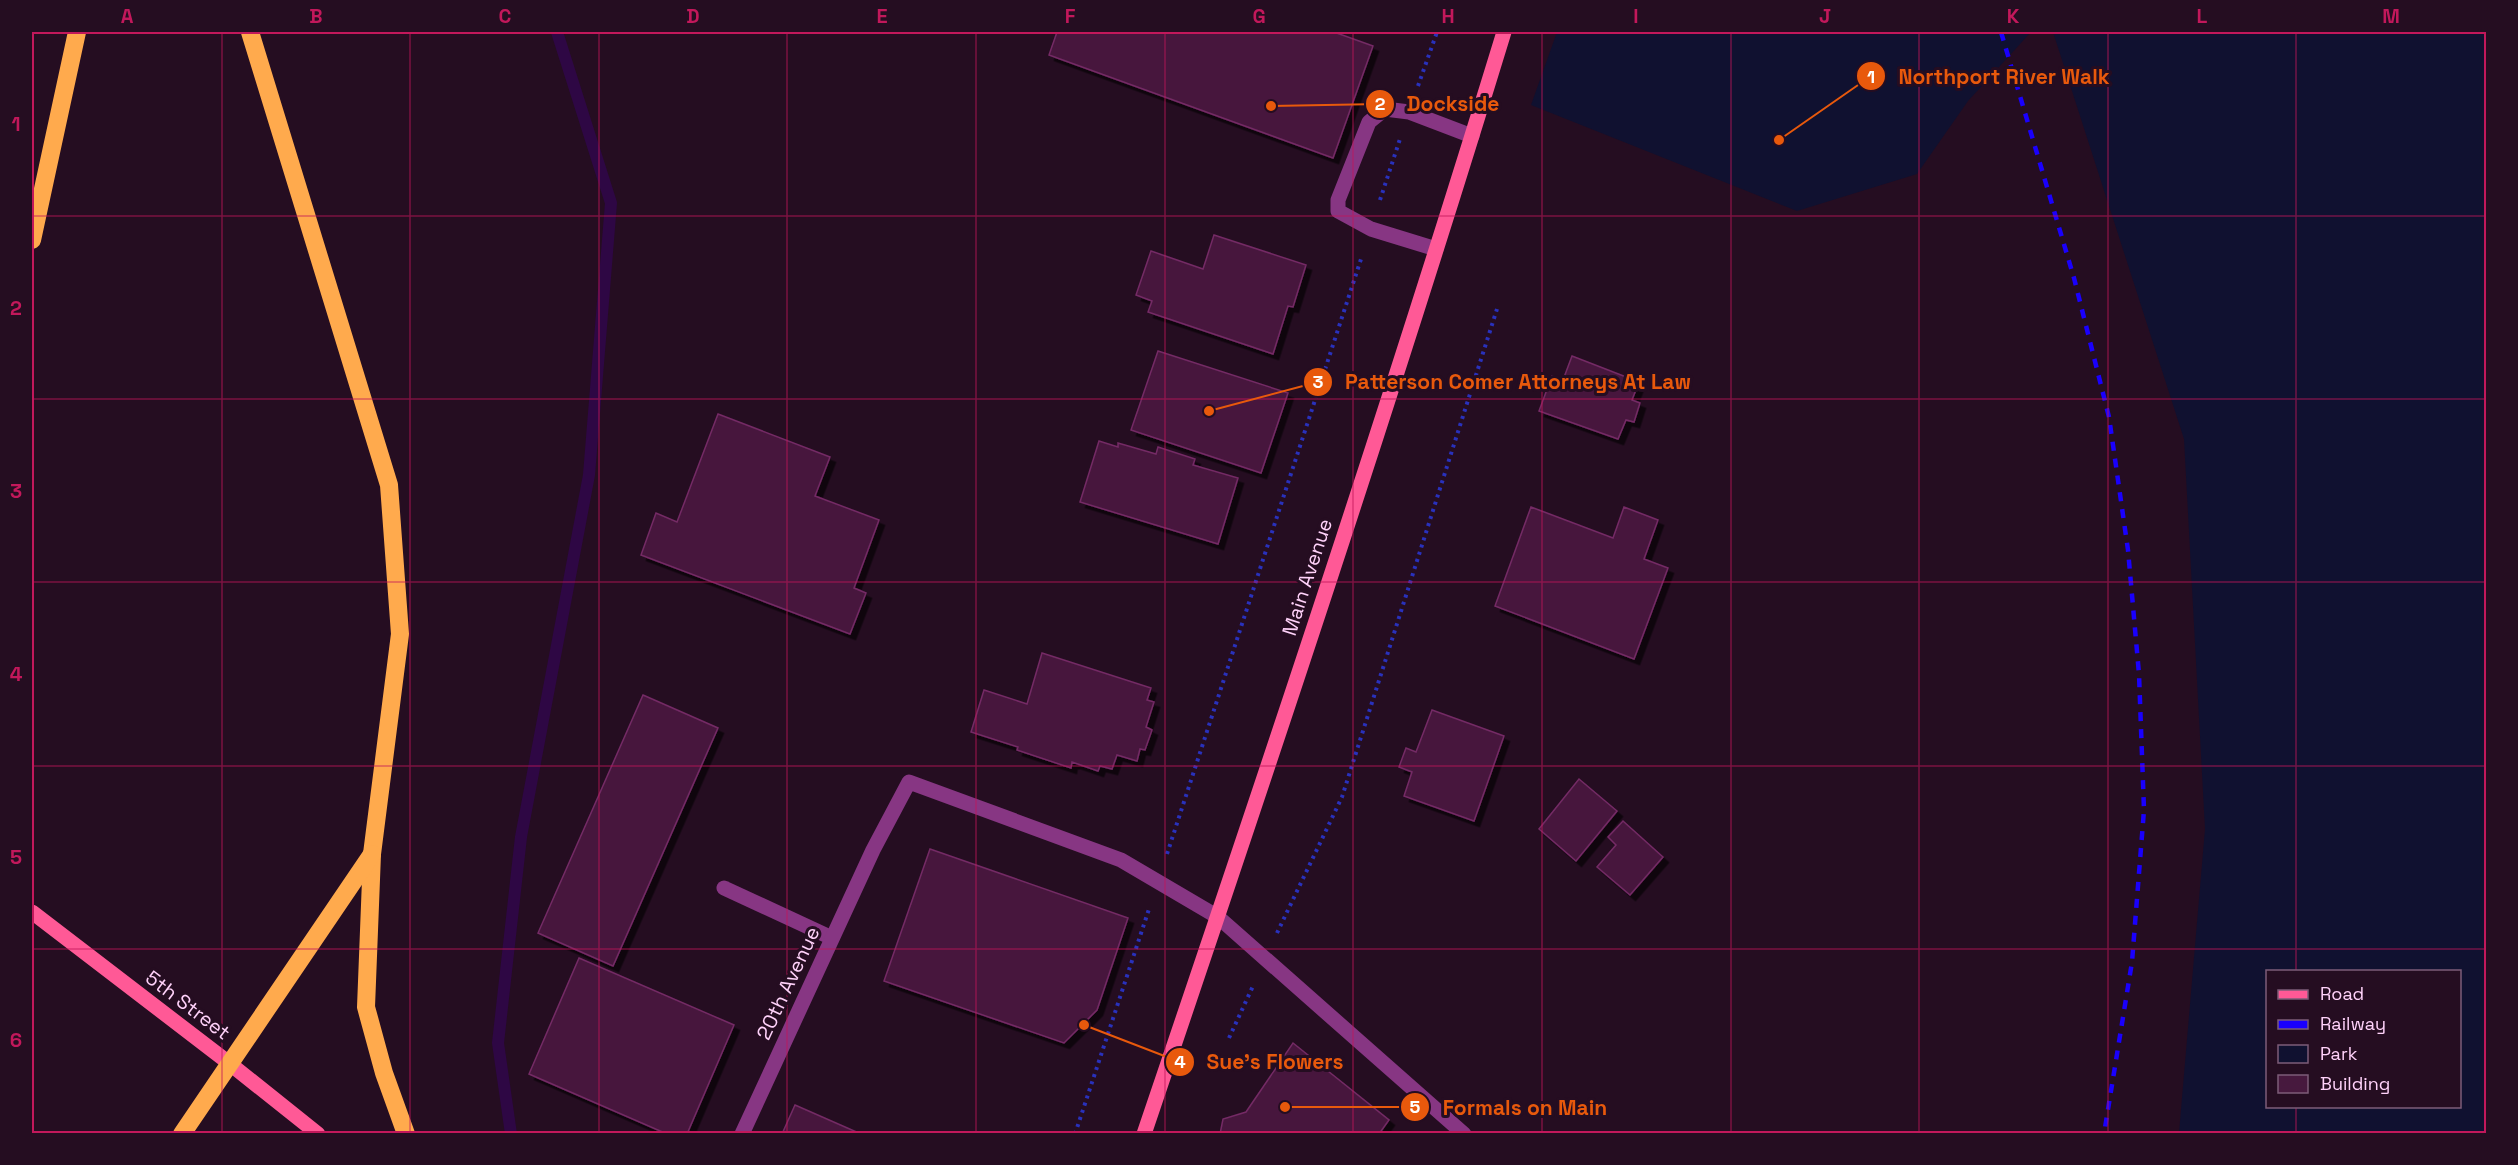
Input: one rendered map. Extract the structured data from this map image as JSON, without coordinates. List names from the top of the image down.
{
  "streets": {
    "main road": ["Main Avenue", "5th Street"],
    "street": ["20th Avenue"]
  },
  "places": [
    "Dockside",
    "Northport River Walk",
    "Patterson Comer Attorneys At Law",
    "Sue's Flowers",
    "Formals on Main"
  ],
  "legend": [
    "Road",
    "Railway",
    "Park",
    "Building"
  ],
  "grid": {
    "columns": [
      "A",
      "B",
      "C",
      "D",
      "E",
      "F",
      "G",
      "H",
      "I",
      "J",
      "K",
      "L",
      "M"
    ],
    "rows": [
      "1",
      "2",
      "3",
      "4",
      "5",
      "6"
    ]
  }
}
